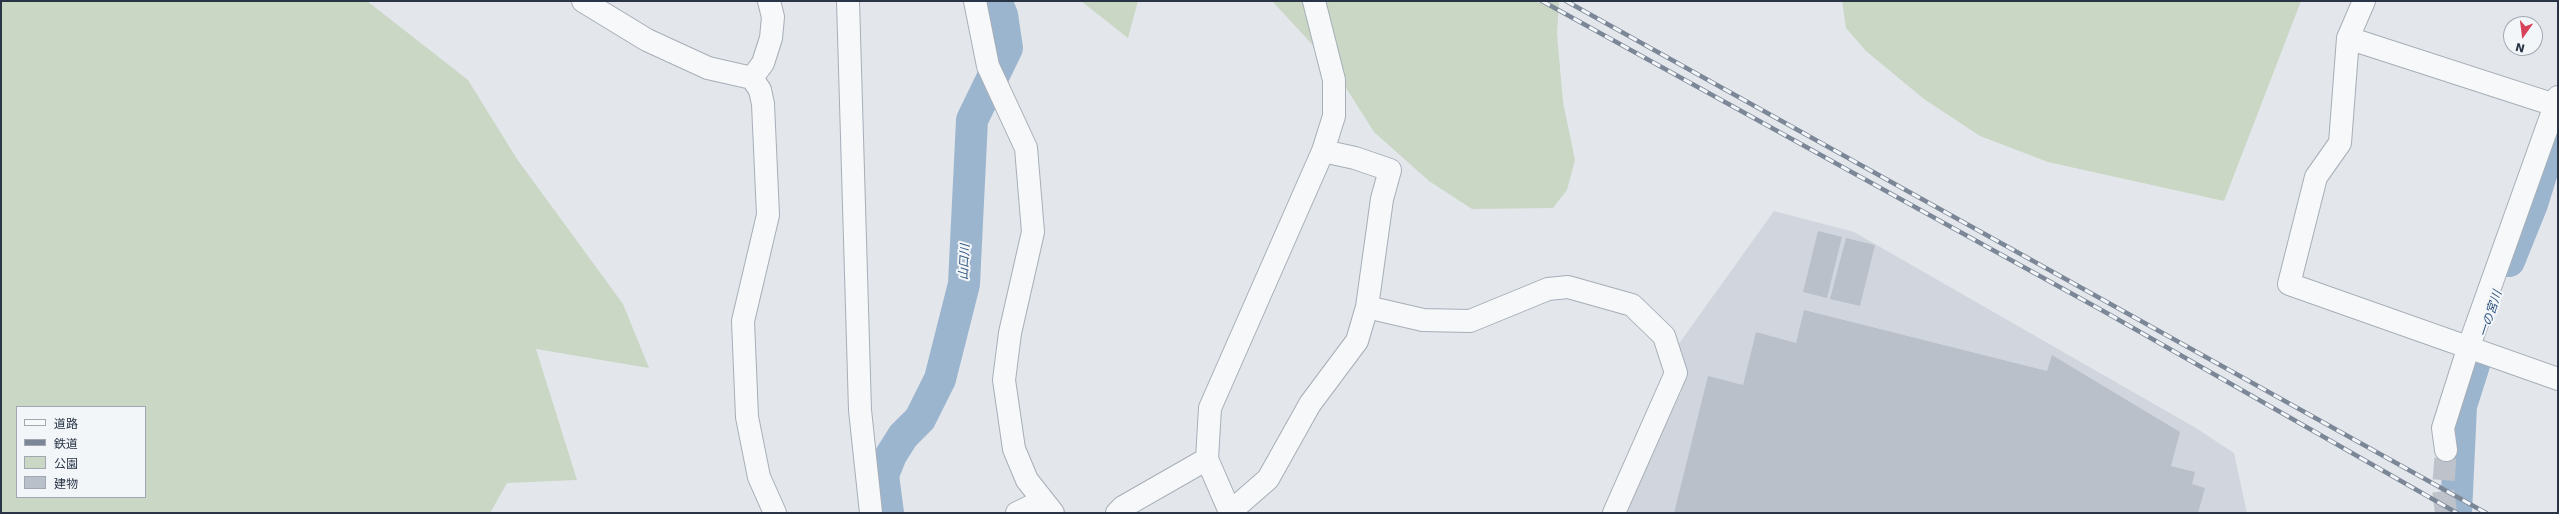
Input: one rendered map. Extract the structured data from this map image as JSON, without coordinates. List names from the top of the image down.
{
  "water": ["山口川", "一の宮川"],
  "legend": [
    "道路",
    "鉄道",
    "公園",
    "建物"
  ],
  "north": "bottom"
}
